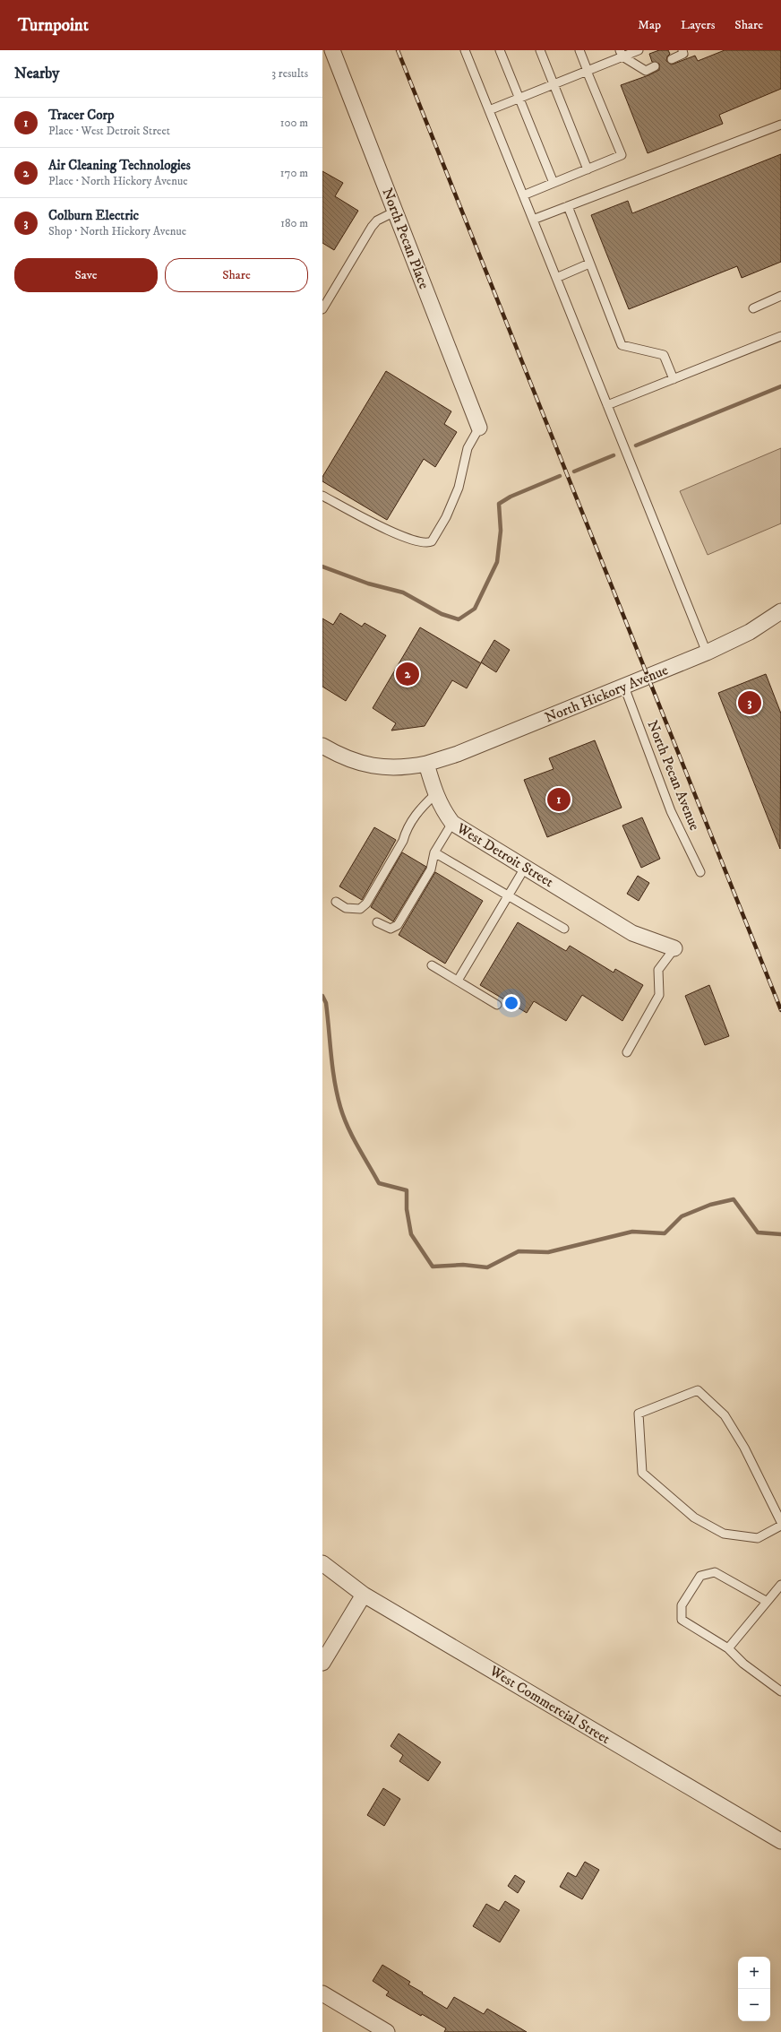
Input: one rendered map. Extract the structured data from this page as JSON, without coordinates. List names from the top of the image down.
{
  "streets": {
    "street": [
      "North Pecan Place",
      "North Hickory Avenue",
      "West Detroit Street",
      "West Commercial Street"
    ],
    "lane": ["North Pecan Avenue"]
  },
  "crossings": [
    ["North Hickory Avenue", "North Pecan Avenue"],
    ["North Hickory Avenue", "West Detroit Street"]
  ],
  "page": {
    "header": "Turnpoint",
    "nav": ["Map", "Layers", "Share"],
    "heading": ["Nearby", "3 results"],
    "list": [
      {
        "mark": "1",
        "name": "Tracer Corp",
        "note": "Place · West Detroit Street",
        "value": "100 m"
      },
      {
        "mark": "2",
        "name": "Air Cleaning Technologies",
        "note": "Place · North Hickory Avenue",
        "value": "170 m"
      },
      {
        "mark": "3",
        "name": "Colburn Electric",
        "note": "Shop · North Hickory Avenue",
        "value": "180 m"
      }
    ],
    "buttons": ["Save", "Share"],
    "pins": ["2", "3", "1"],
    "map_buttons": ["+", "−"]
  }
}
